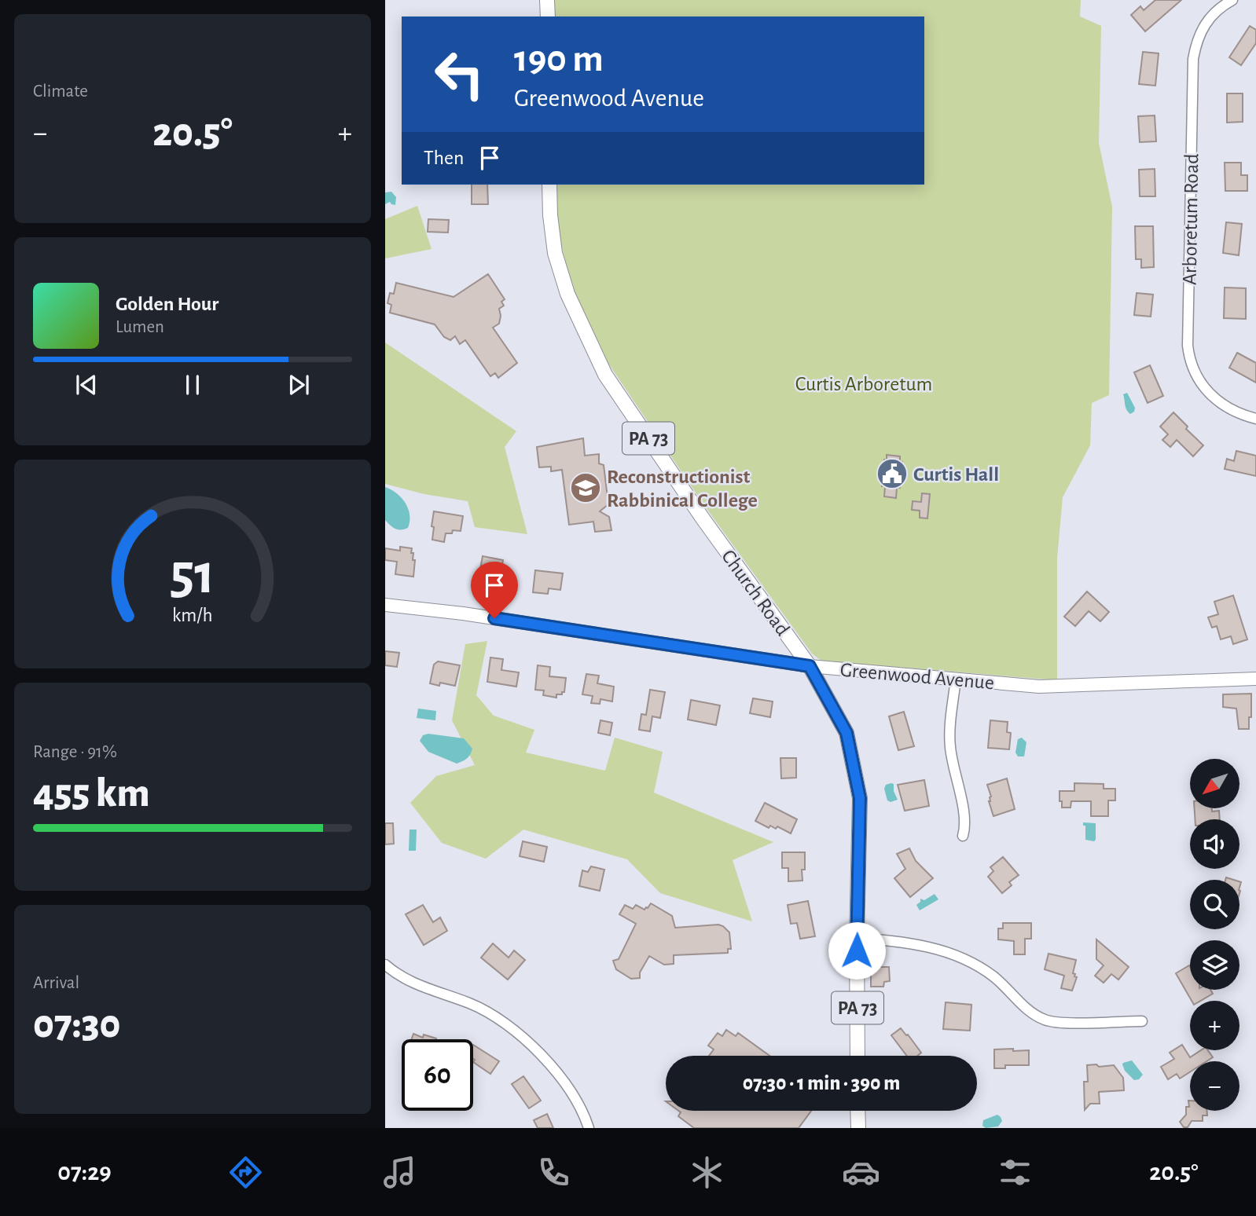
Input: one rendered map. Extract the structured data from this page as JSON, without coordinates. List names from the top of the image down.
{
  "streets": {
    "main road": ["PA 73", "Church Road", "Greenwood Avenue"],
    "street": ["Arboretum Road"]
  },
  "crossings": [
    ["Church Road", "Greenwood Avenue"]
  ],
  "parks": ["Curtis Arboretum"],
  "places": {
    "public building": ["Curtis Hall"],
    "school or university": ["Reconstructionist Rabbinical College"]
  },
  "north": "bottom left",
  "page": {
    "tile": [
      "Climate",
      ["Range · 91%", "455 km"],
      ["Arrival", "07:30"]
    ],
    "turn": ["190 m", "Greenwood Avenue"],
    "heat": ["−", "20.5°", "+"],
    "then": "Then",
    "song": ["Golden Hour", "Lumen"],
    "map_buttons": ["+", "−"],
    "limit": "60",
    "trip": "07:30 · 1 min · 390 m",
    "tabs": ["07:29", "20.5°"],
    "gauge": ["51", "km/h"]
  }
}
